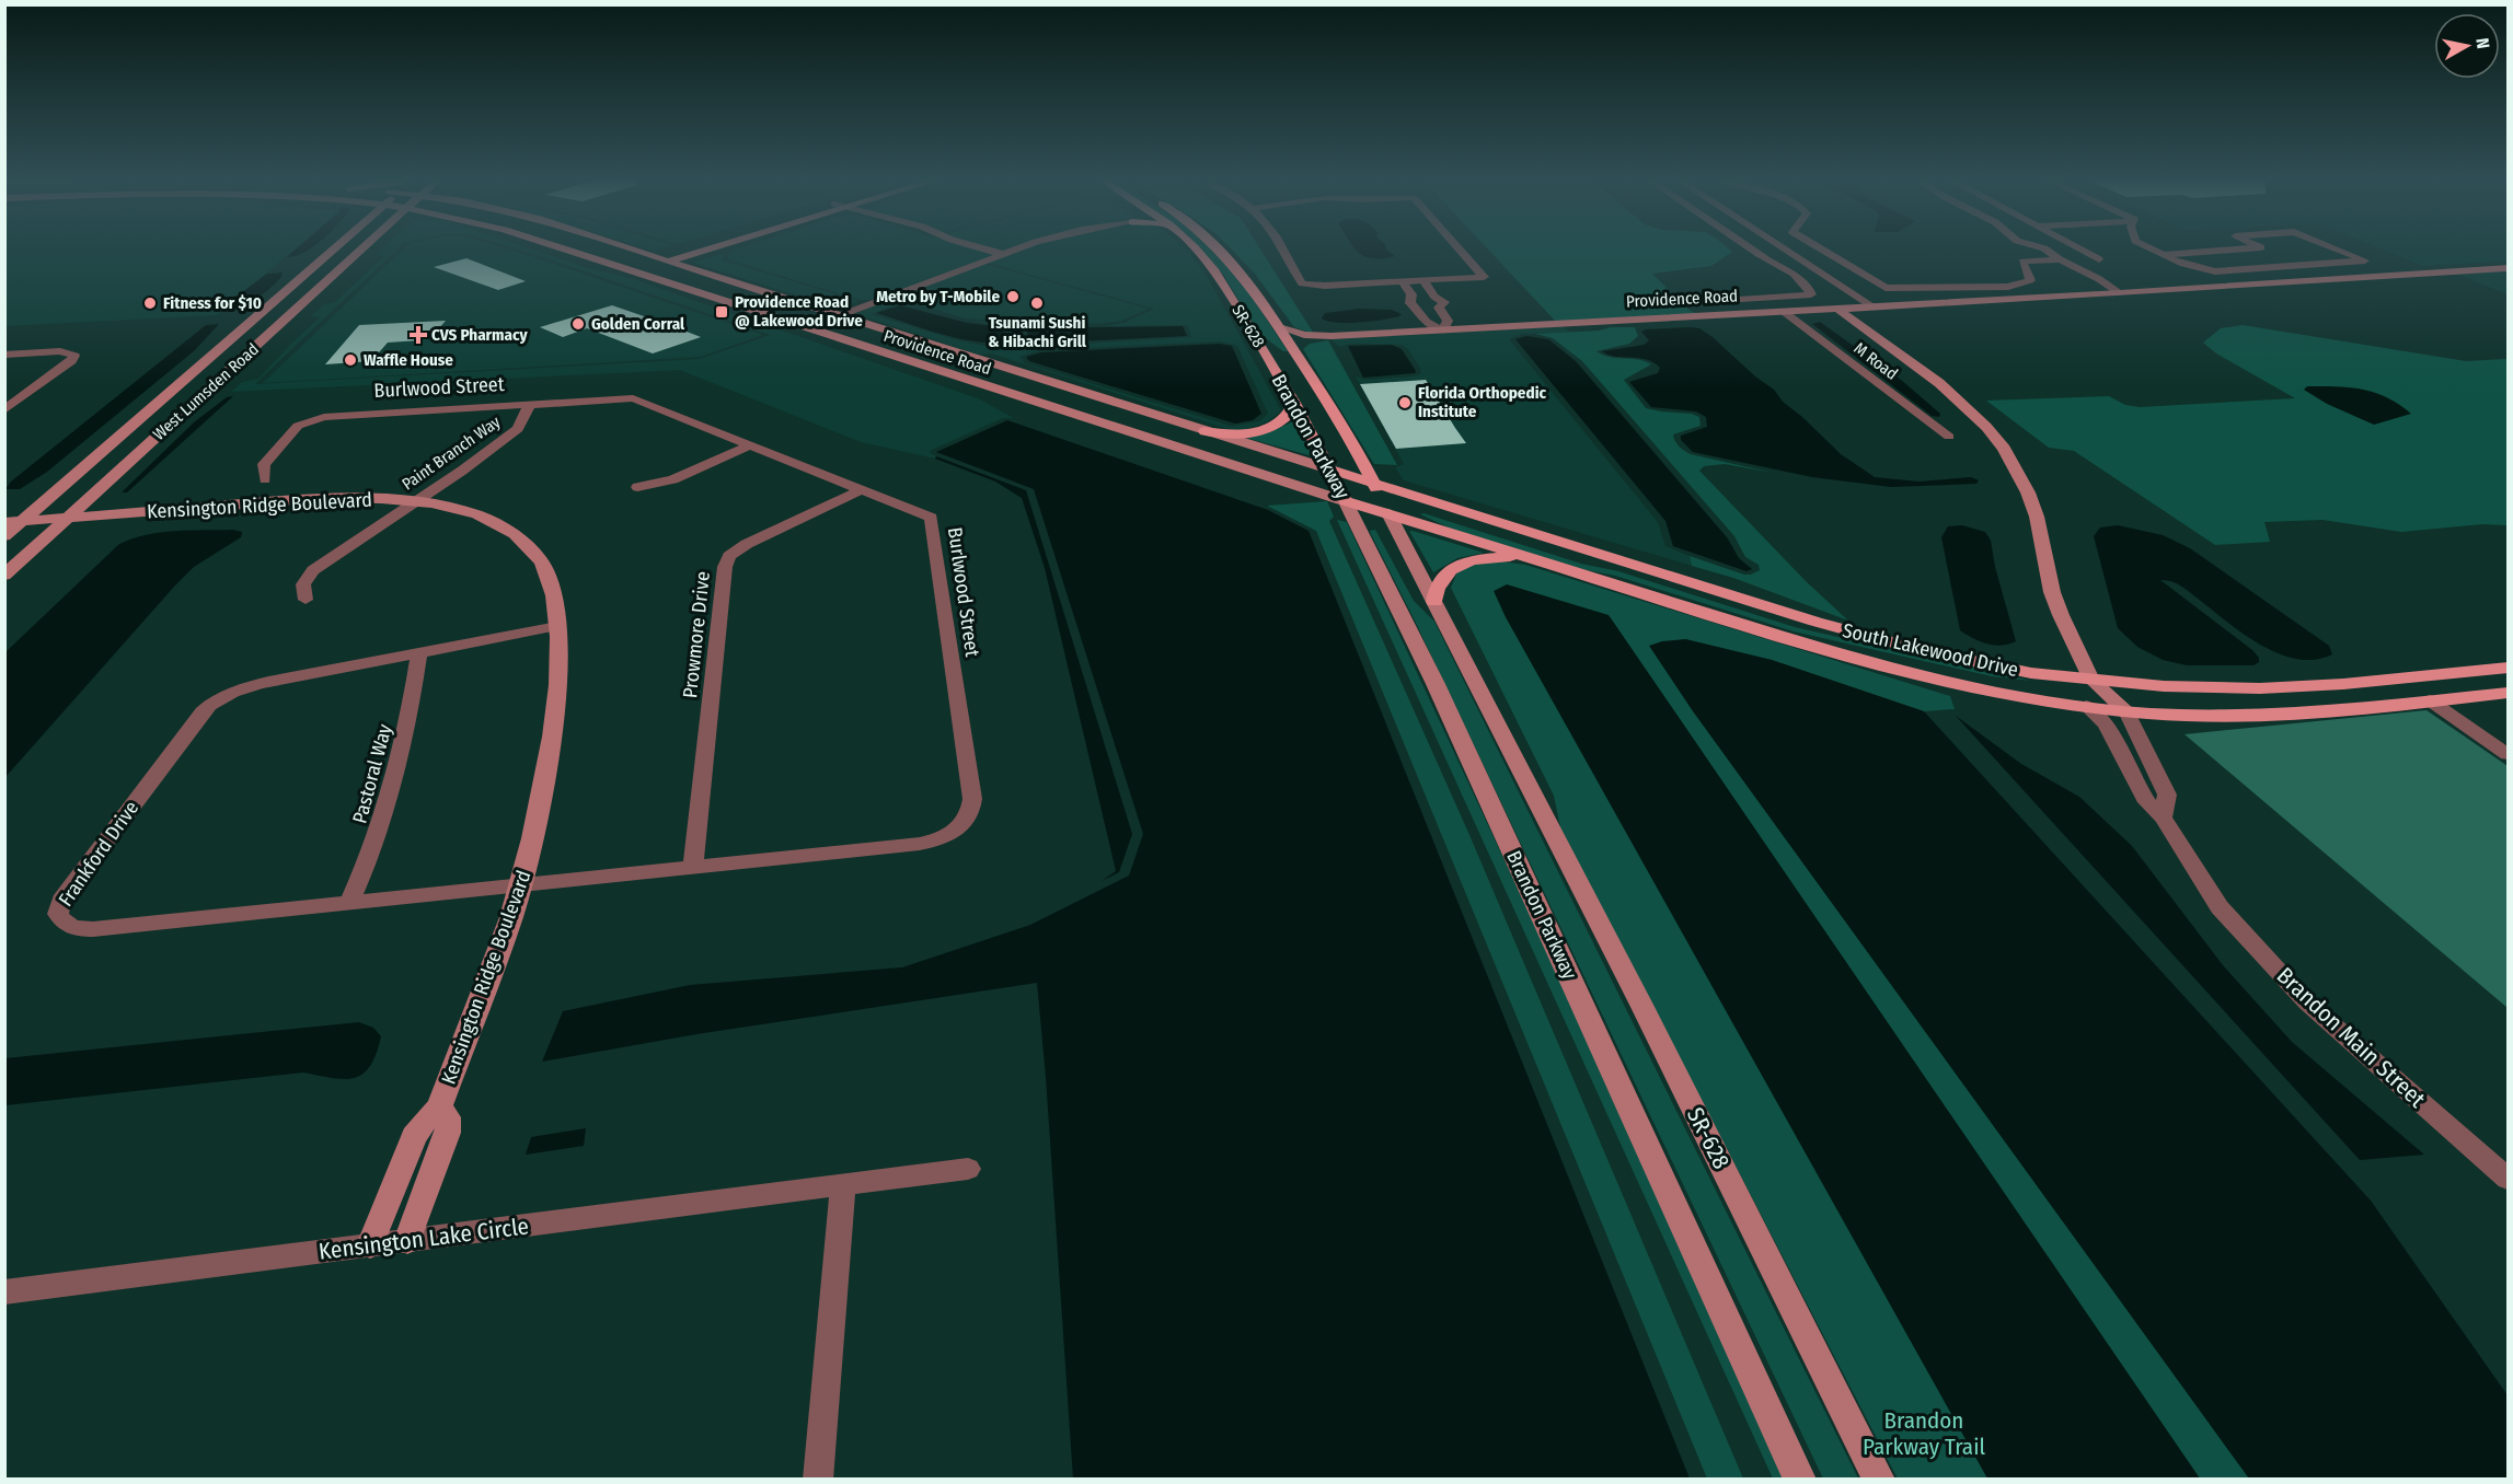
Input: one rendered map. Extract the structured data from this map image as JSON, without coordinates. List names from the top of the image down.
{
  "streets": {
    "main road": [
      "Providence Road",
      "SR-628",
      "West Lumsden Road",
      "Brandon Parkway",
      "Kensington Ridge Boulevard",
      "South Lakewood Drive"
    ],
    "street": [
      "M Road",
      "Burlwood Street",
      "Paint Branch Way",
      "Prowmore Drive",
      "Pastoral Way",
      "Frankford Drive",
      "Brandon Main Street",
      "Kensington Lake Circle"
    ]
  },
  "crossings": [
    ["Providence Road", "M Road"],
    ["Providence Road", "Brandon Parkway"],
    ["Providence Road", "South Lakewood Drive"],
    ["SR-628", "Brandon Parkway"],
    ["Burlwood Street", "Paint Branch Way"],
    ["Burlwood Street", "Kensington Ridge Boulevard"],
    ["Burlwood Street", "Prowmore Drive"],
    ["Burlwood Street", "Frankford Drive"],
    ["West Lumsden Road", "Kensington Ridge Boulevard"],
    ["Brandon Parkway", "South Lakewood Drive"],
    ["Paint Branch Way", "Kensington Ridge Boulevard"],
    ["Kensington Ridge Boulevard", "Frankford Drive"],
    ["Kensington Ridge Boulevard", "Kensington Lake Circle"],
    ["South Lakewood Drive", "Brandon Main Street"],
    ["Pastoral Way", "Frankford Drive"]
  ],
  "parks": ["Brandon Parkway Trail"],
  "places": {
    "other": [
      "Metro by T-Mobile",
      "Fitness for $10",
      "Tsunami Sushi & Hibachi Grill",
      "Golden Corral",
      "Waffle House",
      "Florida Orthopedic Institute"
    ],
    "transit": ["Providence Road @ Lakewood Drive"],
    "health": ["CVS Pharmacy"]
  },
  "north": "right"
}
